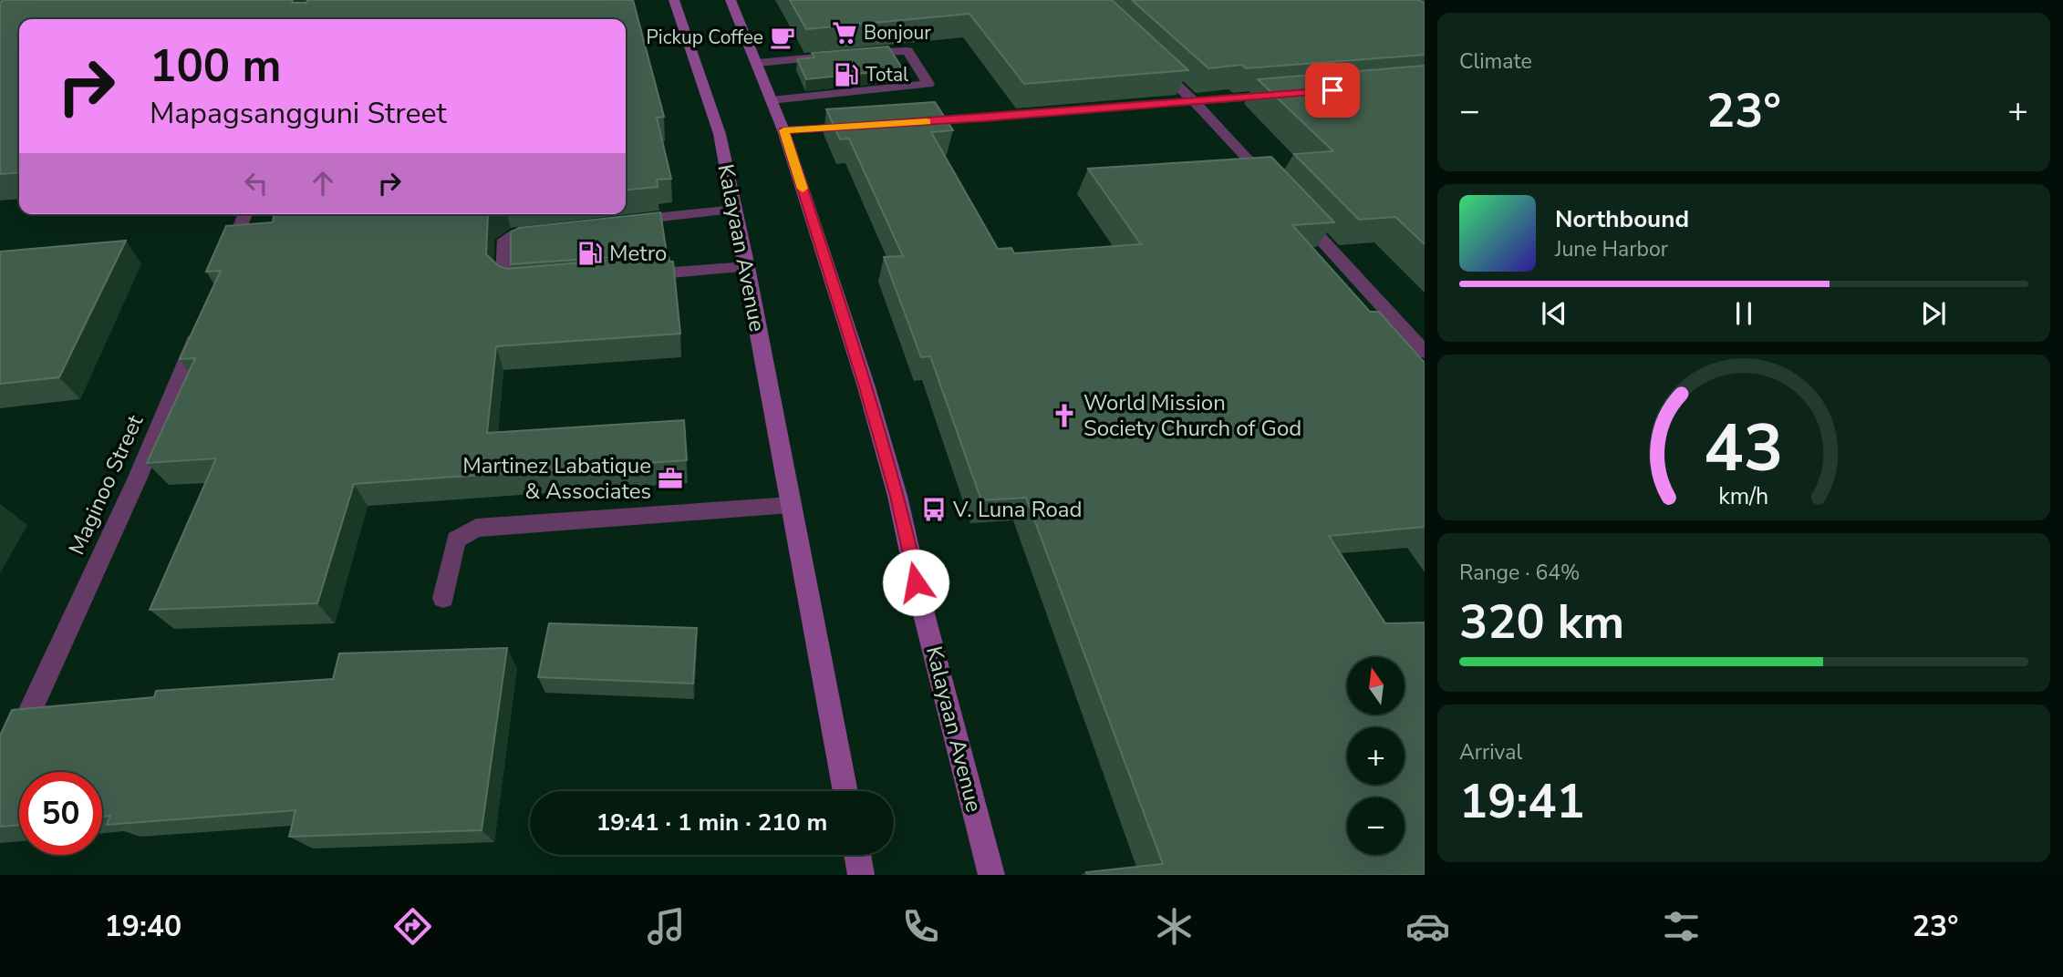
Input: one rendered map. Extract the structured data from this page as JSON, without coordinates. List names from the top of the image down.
{
  "streets": {
    "main road": ["Kalayaan Avenue"],
    "street": ["Maginoo Street"]
  },
  "places": {
    "supermarket": ["Bonjour"],
    "cafe": ["Pickup Coffee"],
    "fuel station": ["Total", "Metro"],
    "church": ["World Mission Society Church of God"],
    "office": ["Martinez Labatique & Associates"],
    "bus stop": ["V. Luna Road"]
  },
  "north": "top",
  "page": {
    "tile": [
      "Climate",
      ["Range · 64%", "320 km"],
      ["Arrival", "19:41"]
    ],
    "turn": ["100 m", "Mapagsangguni Street"],
    "heat": ["−", "23°", "+"],
    "song": ["Northbound", "June Harbor"],
    "map_buttons": ["+", "−"],
    "limit": "50",
    "trip": "19:41 · 1 min · 210 m",
    "tabs": ["19:40", "23°"],
    "gauge": ["43", "km/h"]
  }
}
